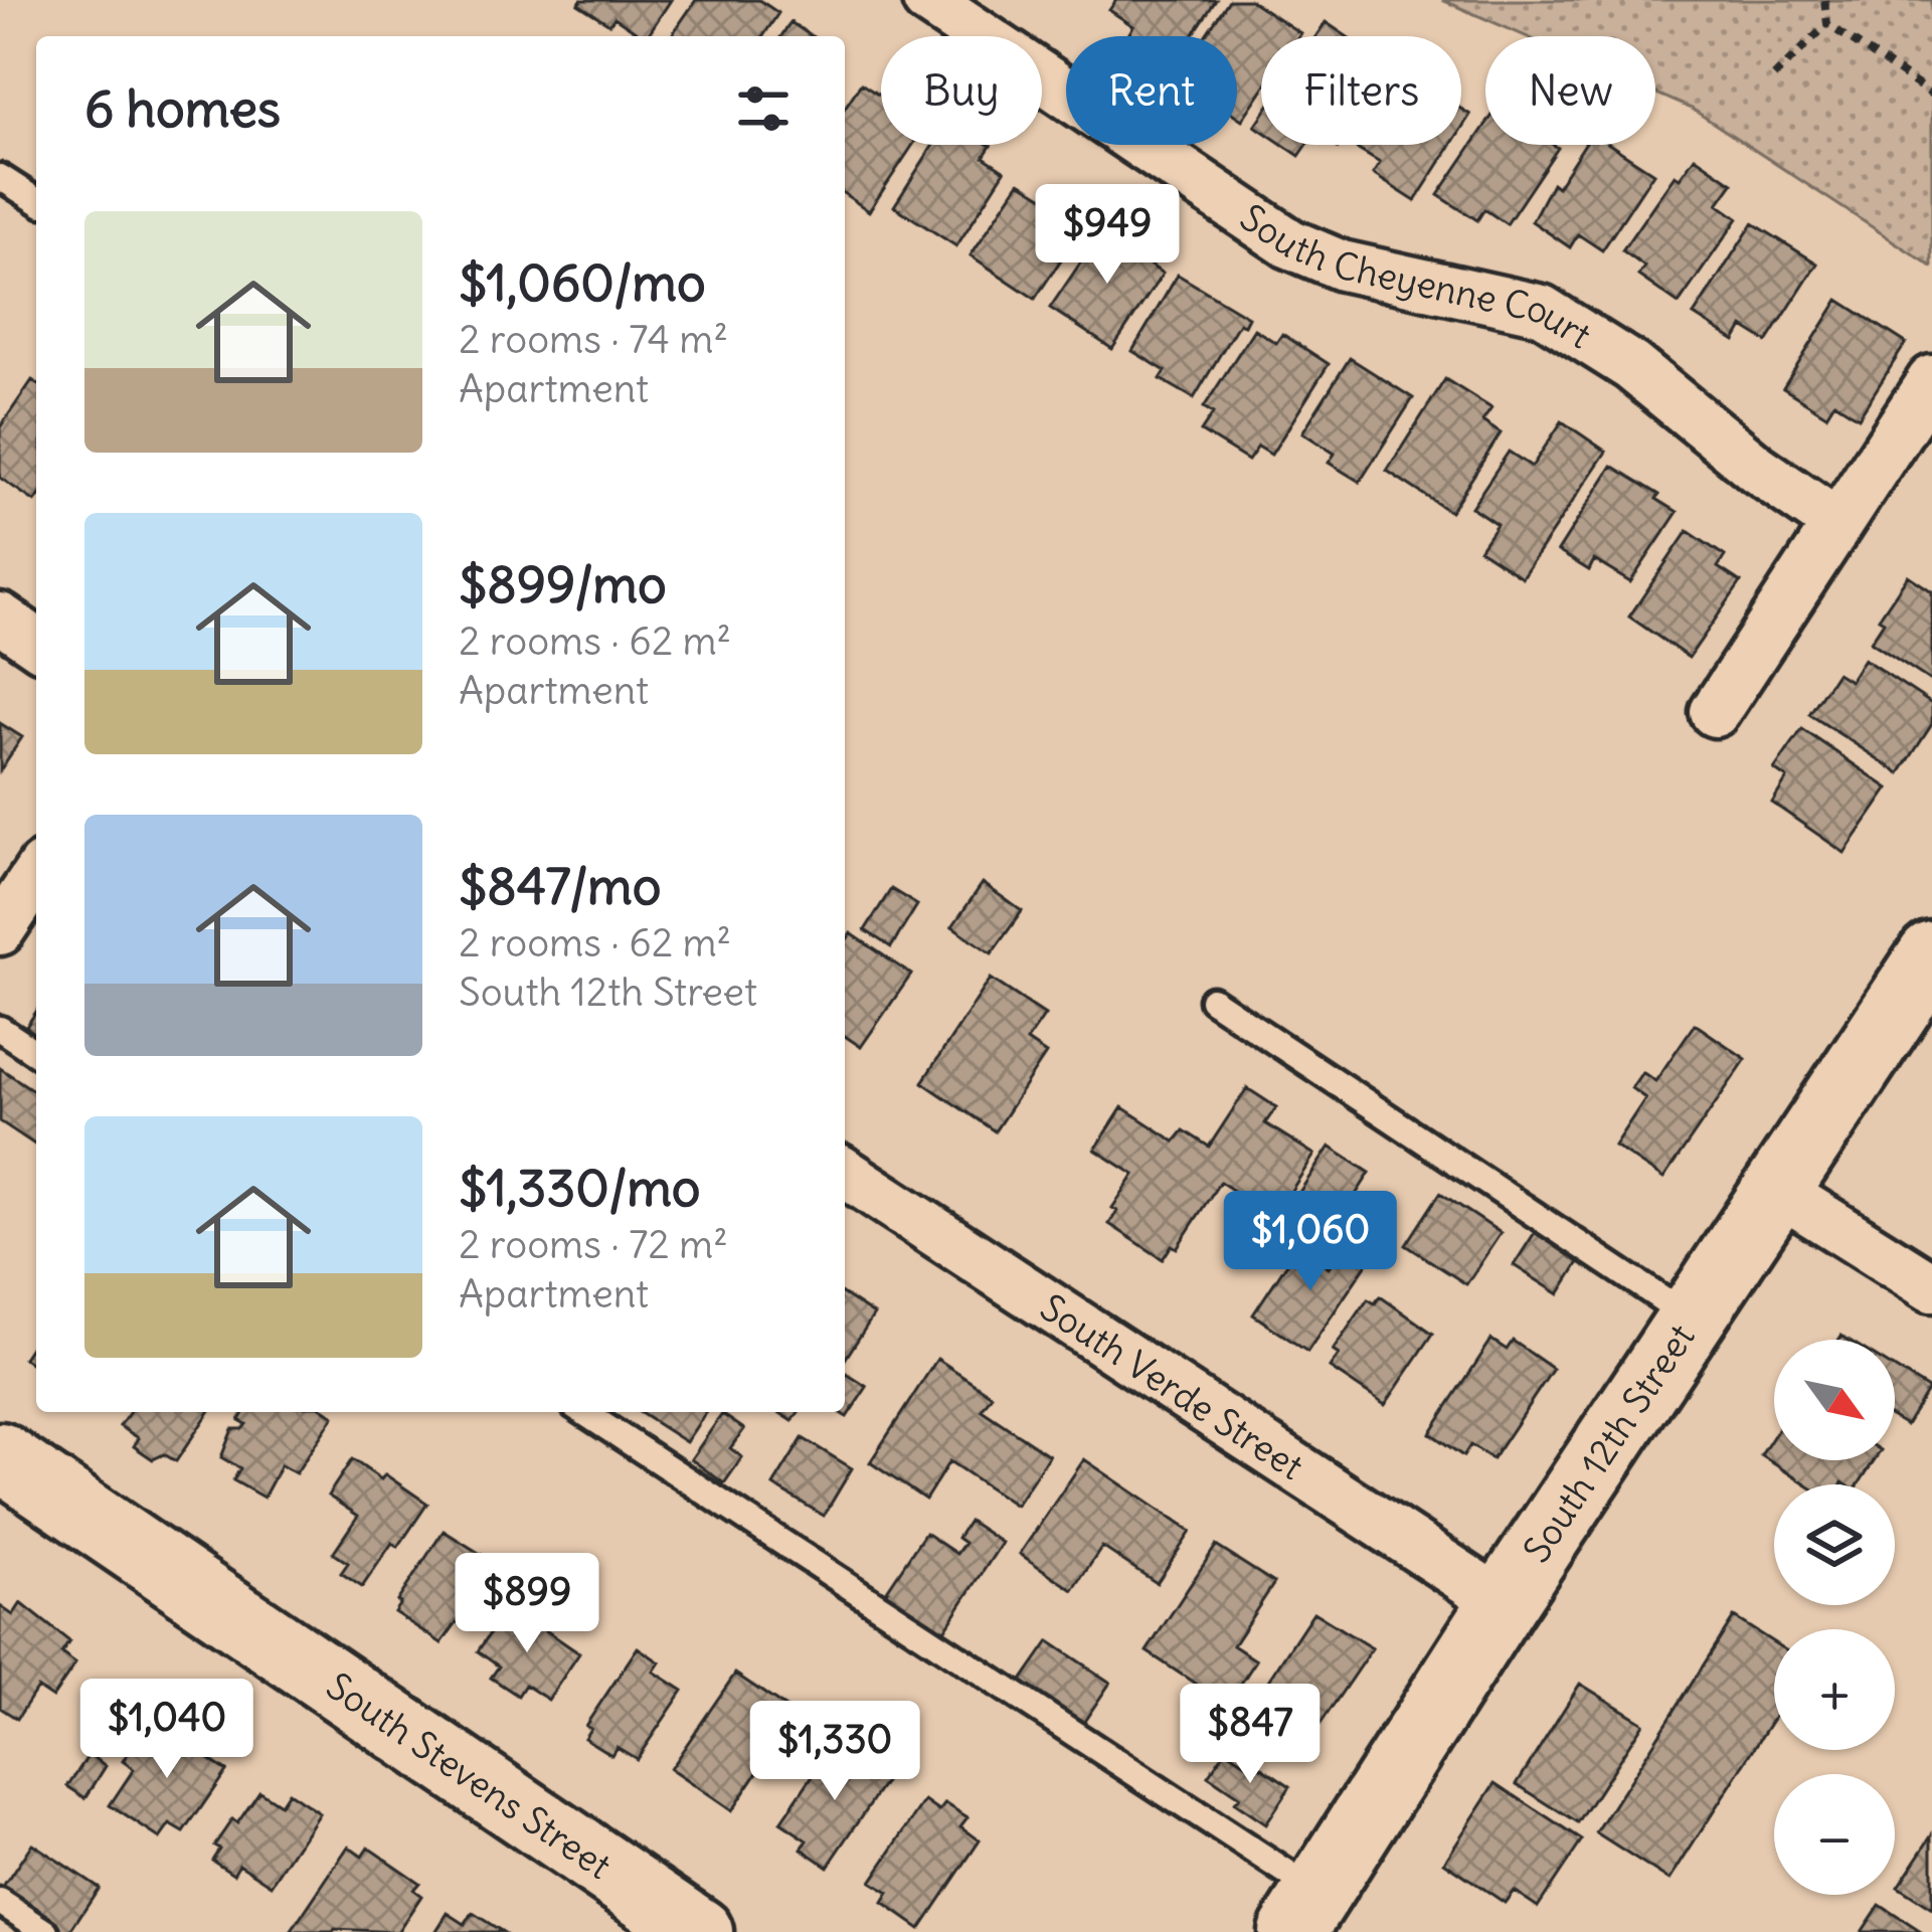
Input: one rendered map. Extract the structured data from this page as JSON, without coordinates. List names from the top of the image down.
{
  "streets": {
    "main road": ["South 12th Street", "South Stevens Street"],
    "street": ["South Cheyenne Court", "South Verde Street"]
  },
  "crossings": [
    ["South Verde Street", "South 12th Street"]
  ],
  "north": "bottom right",
  "page": {
    "chip": [
      "Buy",
      "Rent",
      "Filters",
      "New"
    ],
    "heading": "6 homes",
    "list": [
      {
        "name": "$1,060/mo",
        "note": "2 rooms · 74 m² · Apartment"
      },
      {
        "name": "$899/mo",
        "note": "2 rooms · 62 m² · Apartment"
      },
      {
        "name": "$847/mo",
        "note": "2 rooms · 62 m² · South 12th Street"
      },
      {
        "name": "$1,330/mo",
        "note": "2 rooms · 72 m² · Apartment"
      }
    ],
    "price": [
      "$949",
      "$1,060",
      "$899",
      "$1,040",
      "$847",
      "$1,330"
    ],
    "map_buttons": ["+", "−"]
  }
}
